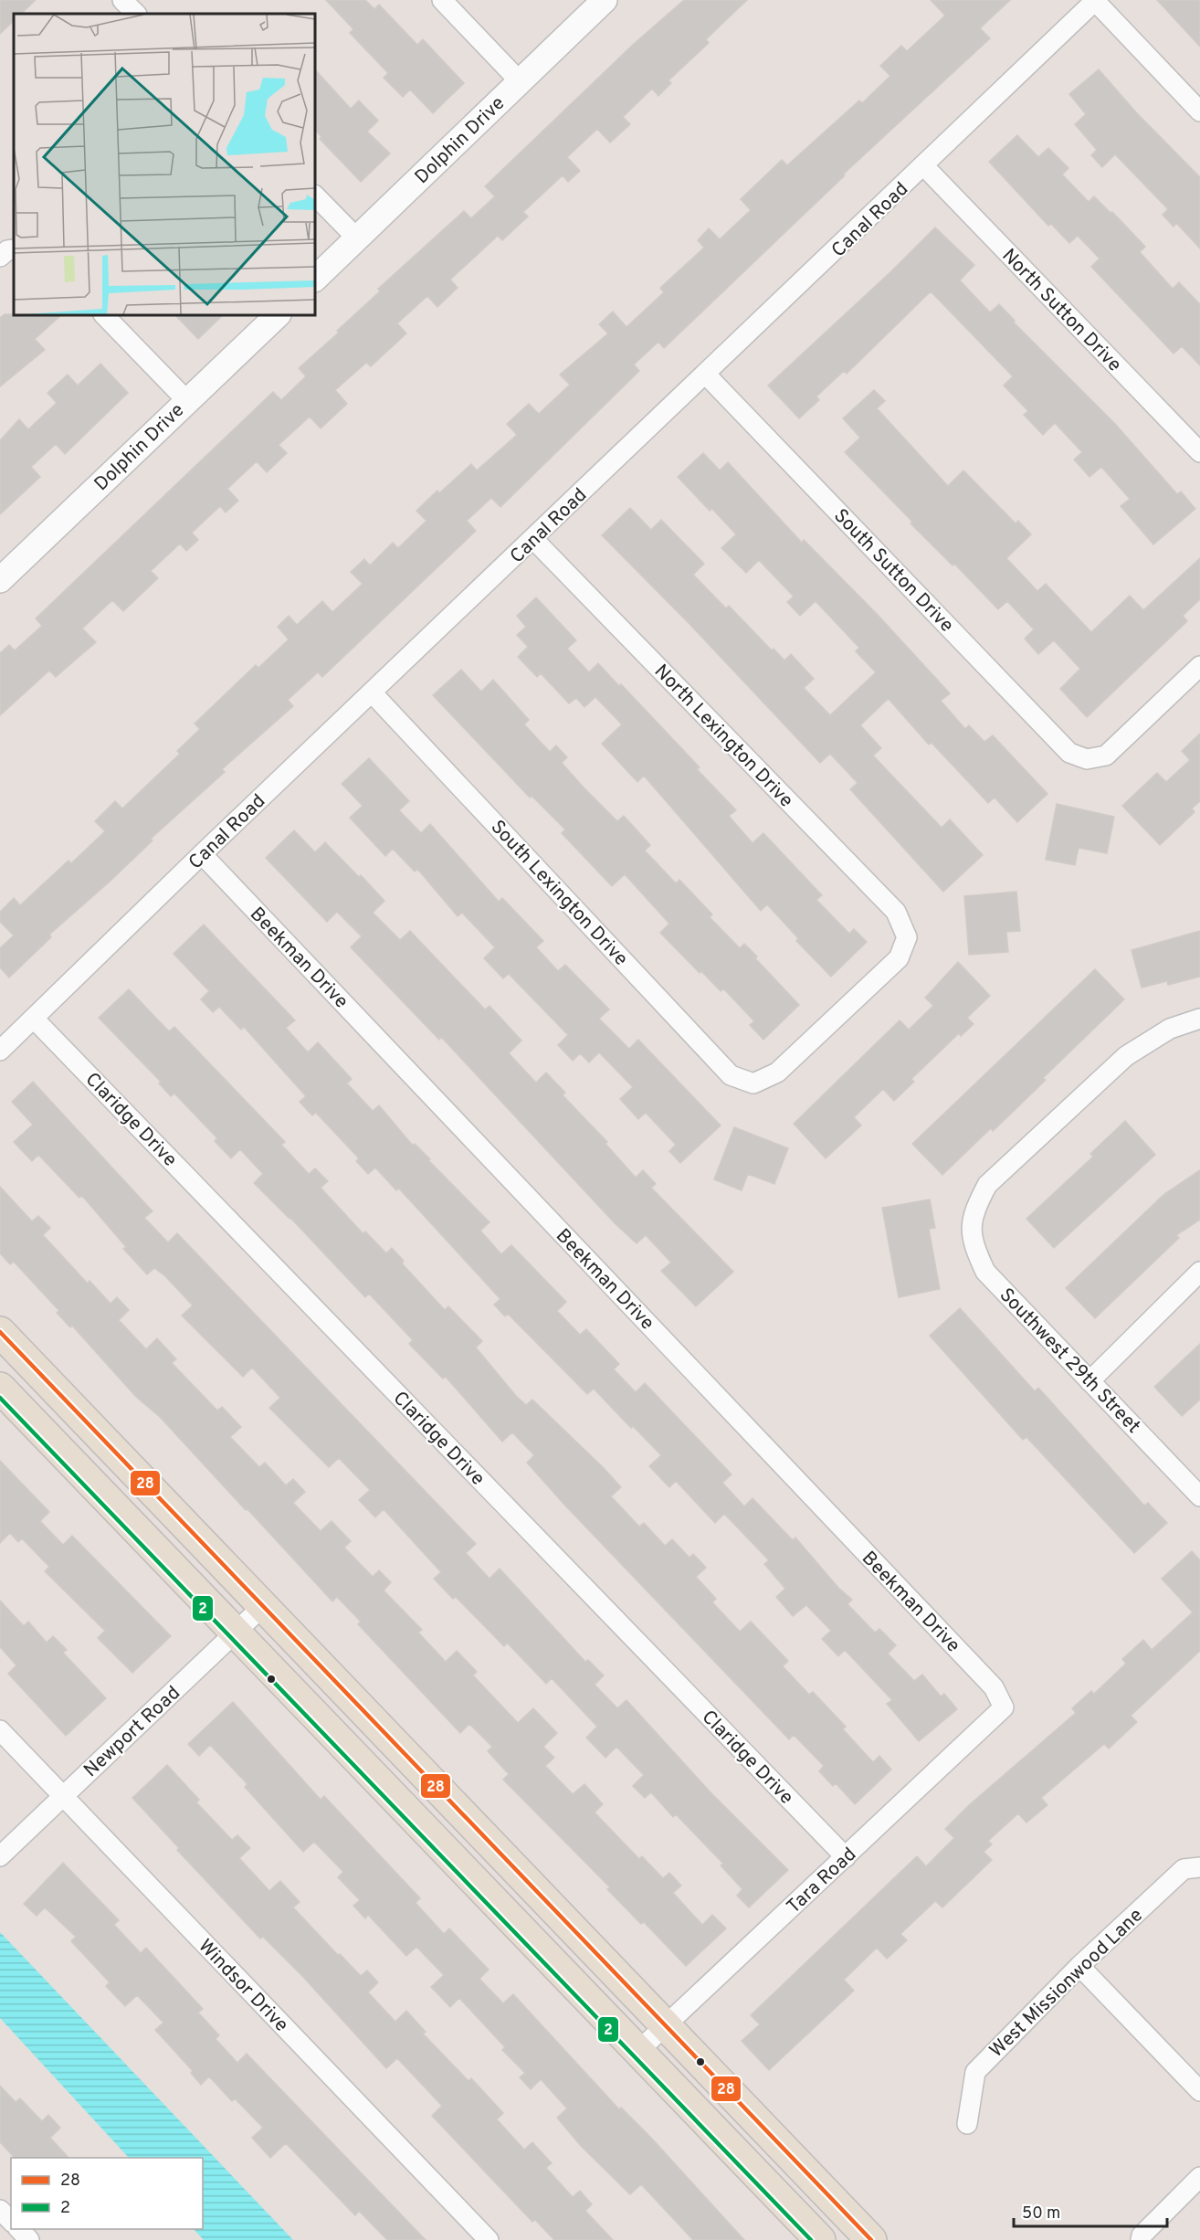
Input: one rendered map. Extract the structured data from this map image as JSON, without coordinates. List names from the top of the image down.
{
  "streets": {
    "street": [
      "Dolphin Drive",
      "Canal Road",
      "North Sutton Drive",
      "South Sutton Drive",
      "North Lexington Drive",
      "South Lexington Drive",
      "Beekman Drive",
      "Claridge Drive",
      "Southwest 29th Street",
      "Newport Road",
      "Tara Road",
      "West Missionwood Lane",
      "Windsor Drive"
    ]
  },
  "crossings": [
    ["Canal Road", "North Sutton Drive"],
    ["Canal Road", "South Sutton Drive"],
    ["Canal Road", "North Lexington Drive"],
    ["Canal Road", "South Lexington Drive"],
    ["Canal Road", "Beekman Drive"],
    ["Canal Road", "Claridge Drive"],
    ["North Lexington Drive", "South Lexington Drive"],
    ["Beekman Drive", "Tara Road"],
    ["Claridge Drive", "Tara Road"],
    ["Newport Road", "Windsor Drive"]
  ],
  "lines": ["transit line 28", "transit line 2"],
  "legend": ["28", "2"],
  "scale_bar": "50 m"
}
